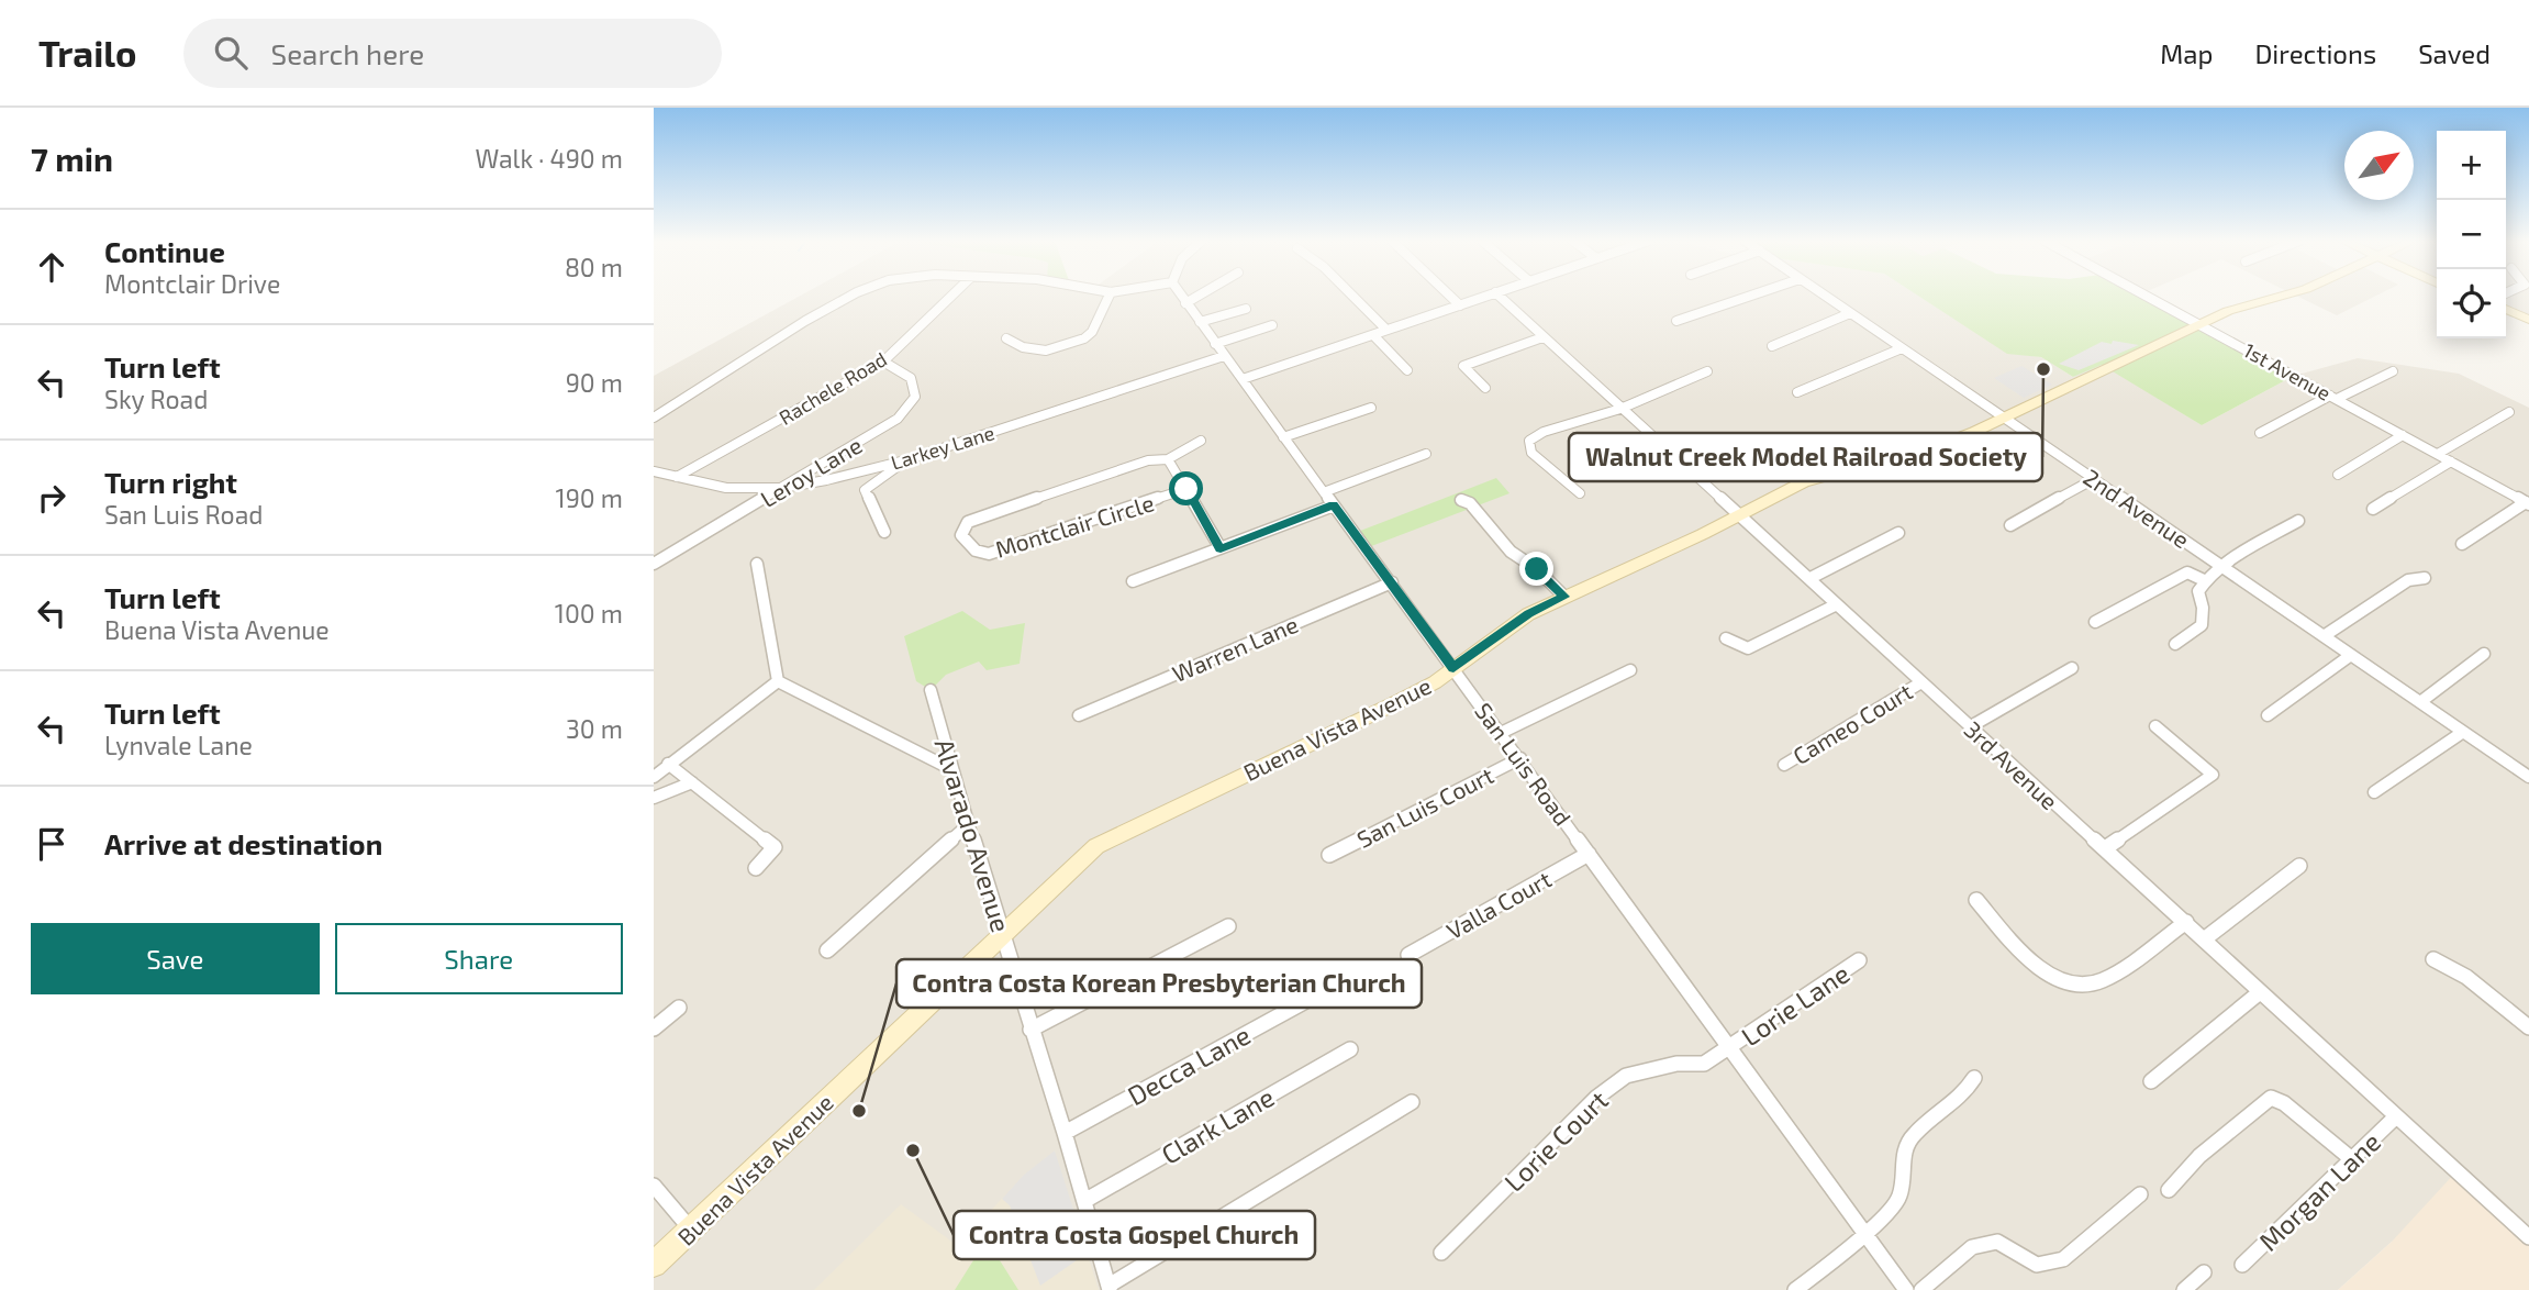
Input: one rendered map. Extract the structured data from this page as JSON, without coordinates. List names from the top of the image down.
{
  "streets": {
    "street": [
      "1st Avenue",
      "Rachele Road",
      "Larkey Lane",
      "Leroy Lane",
      "2nd Avenue",
      "Montclair Circle",
      "Warren Lane",
      "Cameo Court",
      "Buena Vista Avenue",
      "San Luis Road",
      "3rd Avenue",
      "San Luis Court",
      "Alvarado Avenue",
      "Valla Court",
      "Lorie Lane",
      "Decca Lane",
      "Clark Lane",
      "Lorie Court",
      "Morgan Lane"
    ]
  },
  "crossings": [
    ["1st Avenue", "Buena Vista Avenue"],
    ["Rachele Road", "Larkey Lane"],
    ["Rachele Road", "Leroy Lane"],
    ["Larkey Lane", "Leroy Lane"],
    ["Larkey Lane", "San Luis Road"],
    ["2nd Avenue", "Buena Vista Avenue"],
    ["Warren Lane", "San Luis Road"],
    ["Cameo Court", "3rd Avenue"],
    ["Buena Vista Avenue", "San Luis Road"],
    ["Buena Vista Avenue", "3rd Avenue"],
    ["Buena Vista Avenue", "Alvarado Avenue"],
    ["San Luis Road", "San Luis Court"],
    ["San Luis Road", "Valla Court"],
    ["San Luis Road", "Lorie Lane"],
    ["San Luis Road", "Lorie Court"],
    ["3rd Avenue", "Morgan Lane"],
    ["Alvarado Avenue", "Decca Lane"],
    ["Alvarado Avenue", "Clark Lane"],
    ["Lorie Lane", "Lorie Court"]
  ],
  "places": ["Walnut Creek Model Railroad Society", "Contra Costa Korean Presbyterian Church", "Contra Costa Gospel Church"],
  "north": "top right",
  "page": {
    "header": "Trailo",
    "search": "Search here",
    "nav": ["Map", "Directions", "Saved"],
    "heading": ["7 min", "Walk · 490 m"],
    "map_buttons": ["+", "−"],
    "list": [
      ["Continue", "Montclair Drive", "80 m"],
      ["Turn left", "Sky Road", "90 m"],
      ["Turn right", "San Luis Road", "190 m"],
      ["Turn left", "Buena Vista Avenue", "100 m"],
      ["Turn left", "Lynvale Lane", "30 m"],
      "Arrive at destination"
    ],
    "buttons": ["Save", "Share"]
  }
}
